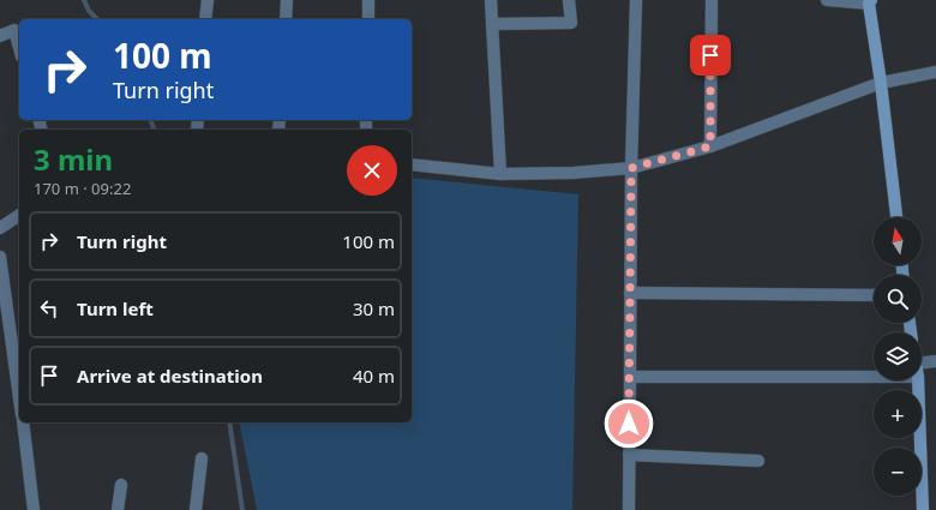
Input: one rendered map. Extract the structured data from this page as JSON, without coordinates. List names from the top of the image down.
{
  "north": "top",
  "page": {
    "turn": ["100 m", "Turn right"],
    "heading": ["3 min", "170 m · 09:22"],
    "list": [
      {
        "name": "Turn right",
        "value": "100 m"
      },
      {
        "name": "Turn left",
        "value": "30 m"
      },
      {
        "name": "Arrive at destination",
        "value": "40 m"
      }
    ],
    "map_buttons": ["+", "−"]
  }
}
